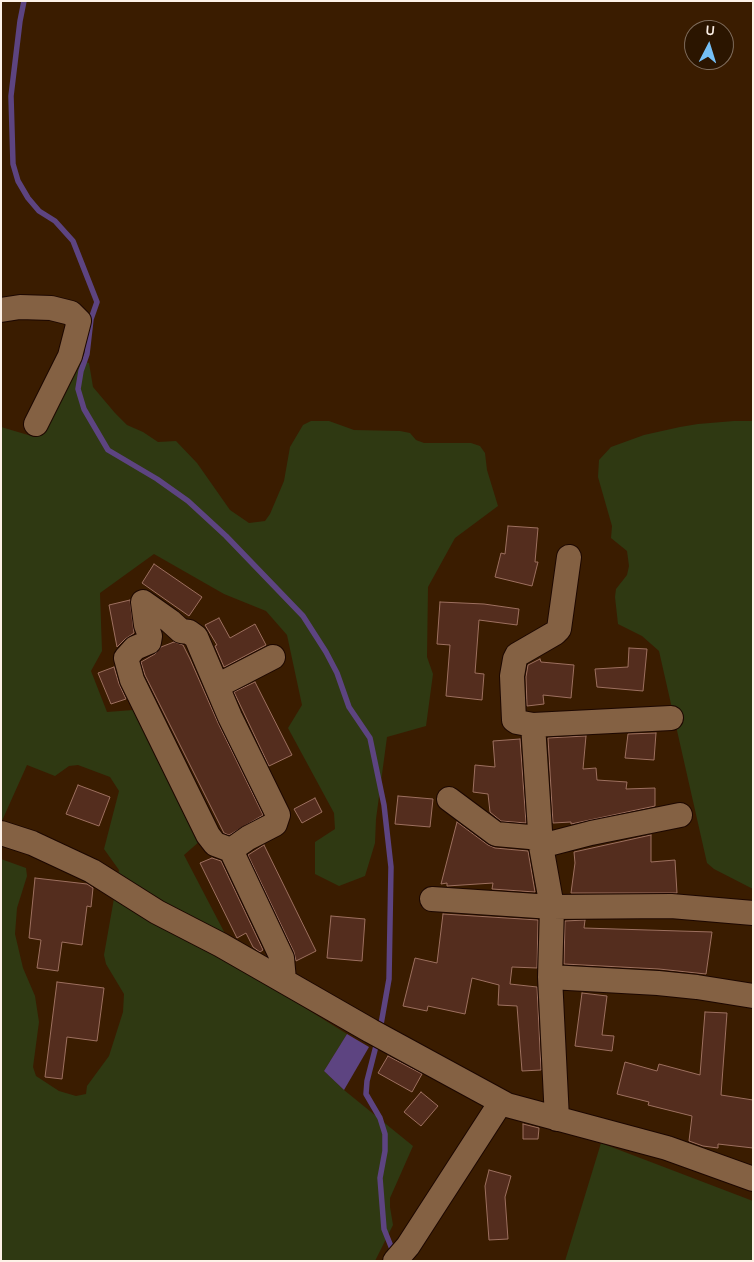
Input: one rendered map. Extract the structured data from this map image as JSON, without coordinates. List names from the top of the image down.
{
  "north": "top"
}
